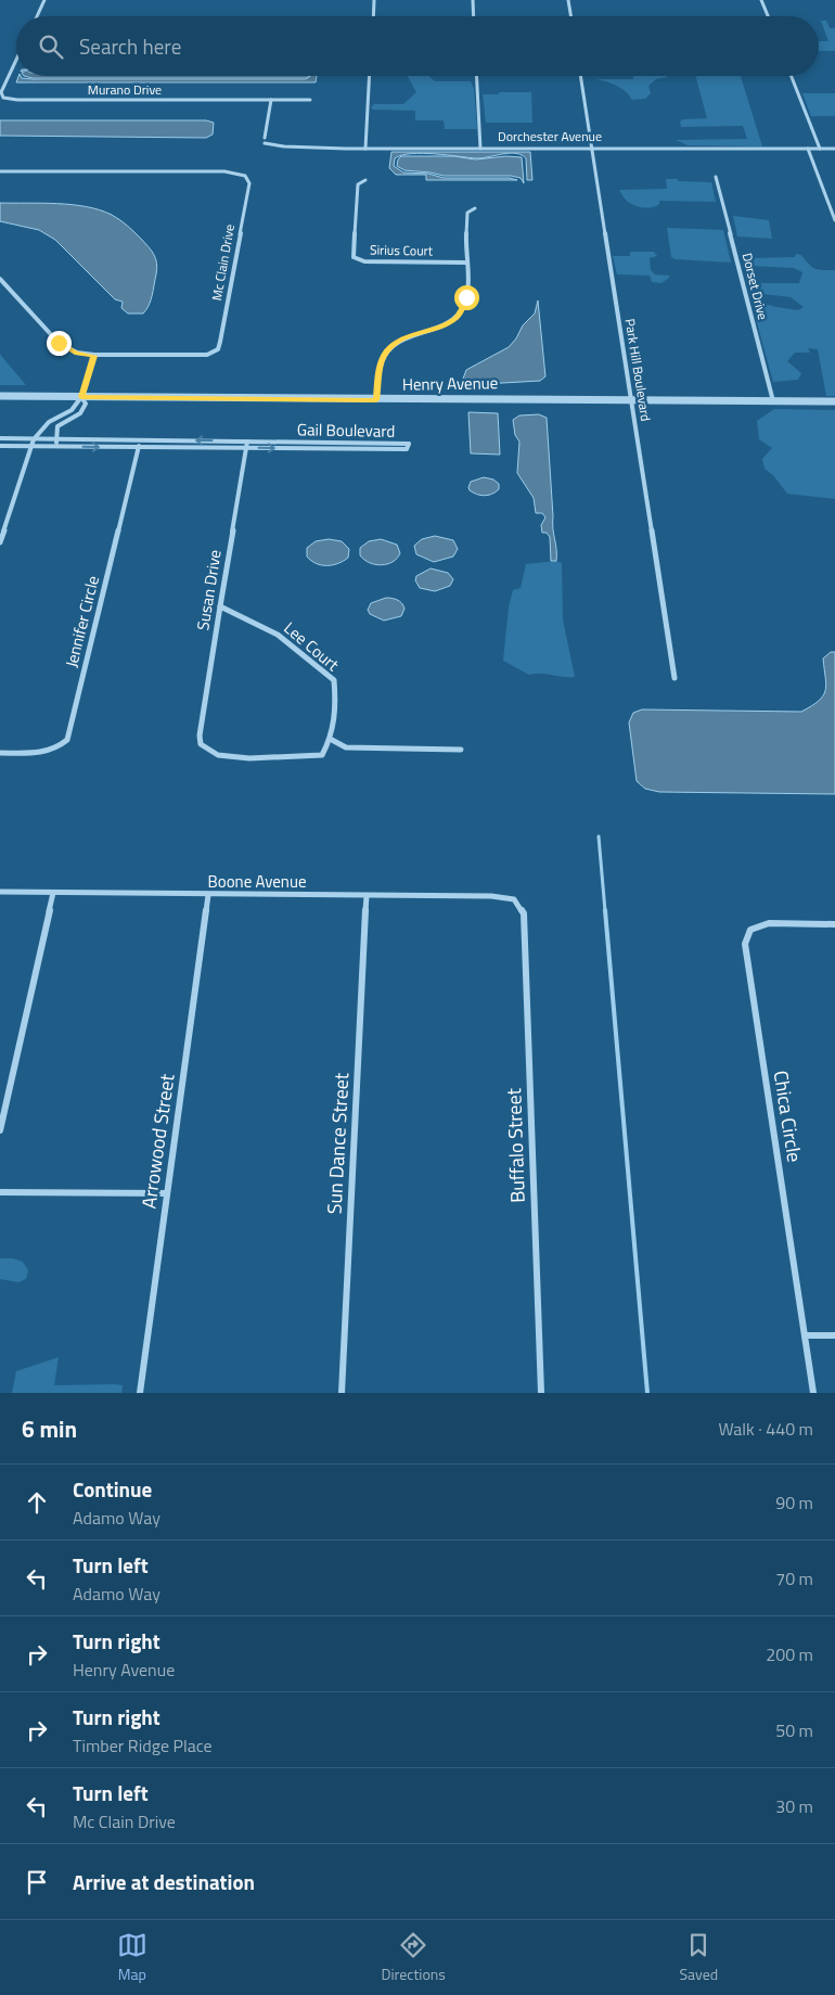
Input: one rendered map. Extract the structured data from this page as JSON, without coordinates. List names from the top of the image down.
{
  "streets": {
    "street": [
      "Murano Drive",
      "Dorchester Avenue",
      "Sirius Court",
      "Mc Clain Drive",
      "Dorset Drive",
      "Park Hill Boulevard",
      "Henry Avenue",
      "Gail Boulevard",
      "Susan Drive",
      "Jennifer Circle",
      "Lee Court",
      "Boone Avenue",
      "Chica Circle",
      "Arrowood Street",
      "Sun Dance Street",
      "Buffalo Street"
    ]
  },
  "crossings": [
    ["Murano Drive", "Dorchester Avenue"],
    ["Dorchester Avenue", "Park Hill Boulevard"],
    ["Dorset Drive", "Henry Avenue"],
    ["Park Hill Boulevard", "Henry Avenue"],
    ["Gail Boulevard", "Susan Drive"],
    ["Gail Boulevard", "Jennifer Circle"],
    ["Susan Drive", "Lee Court"],
    ["Boone Avenue", "Arrowood Street"],
    ["Boone Avenue", "Sun Dance Street"],
    ["Boone Avenue", "Buffalo Street"]
  ],
  "page": {
    "search": "Search here",
    "heading": ["6 min", "Walk · 440 m"],
    "list": [
      ["Continue", "Adamo Way", "90 m"],
      ["Turn left", "Adamo Way", "70 m"],
      ["Turn right", "Henry Avenue", "200 m"],
      ["Turn right", "Timber Ridge Place", "50 m"],
      ["Turn left", "Mc Clain Drive", "30 m"],
      "Arrive at destination"
    ],
    "nav": ["Map", "Directions", "Saved"]
  }
}
